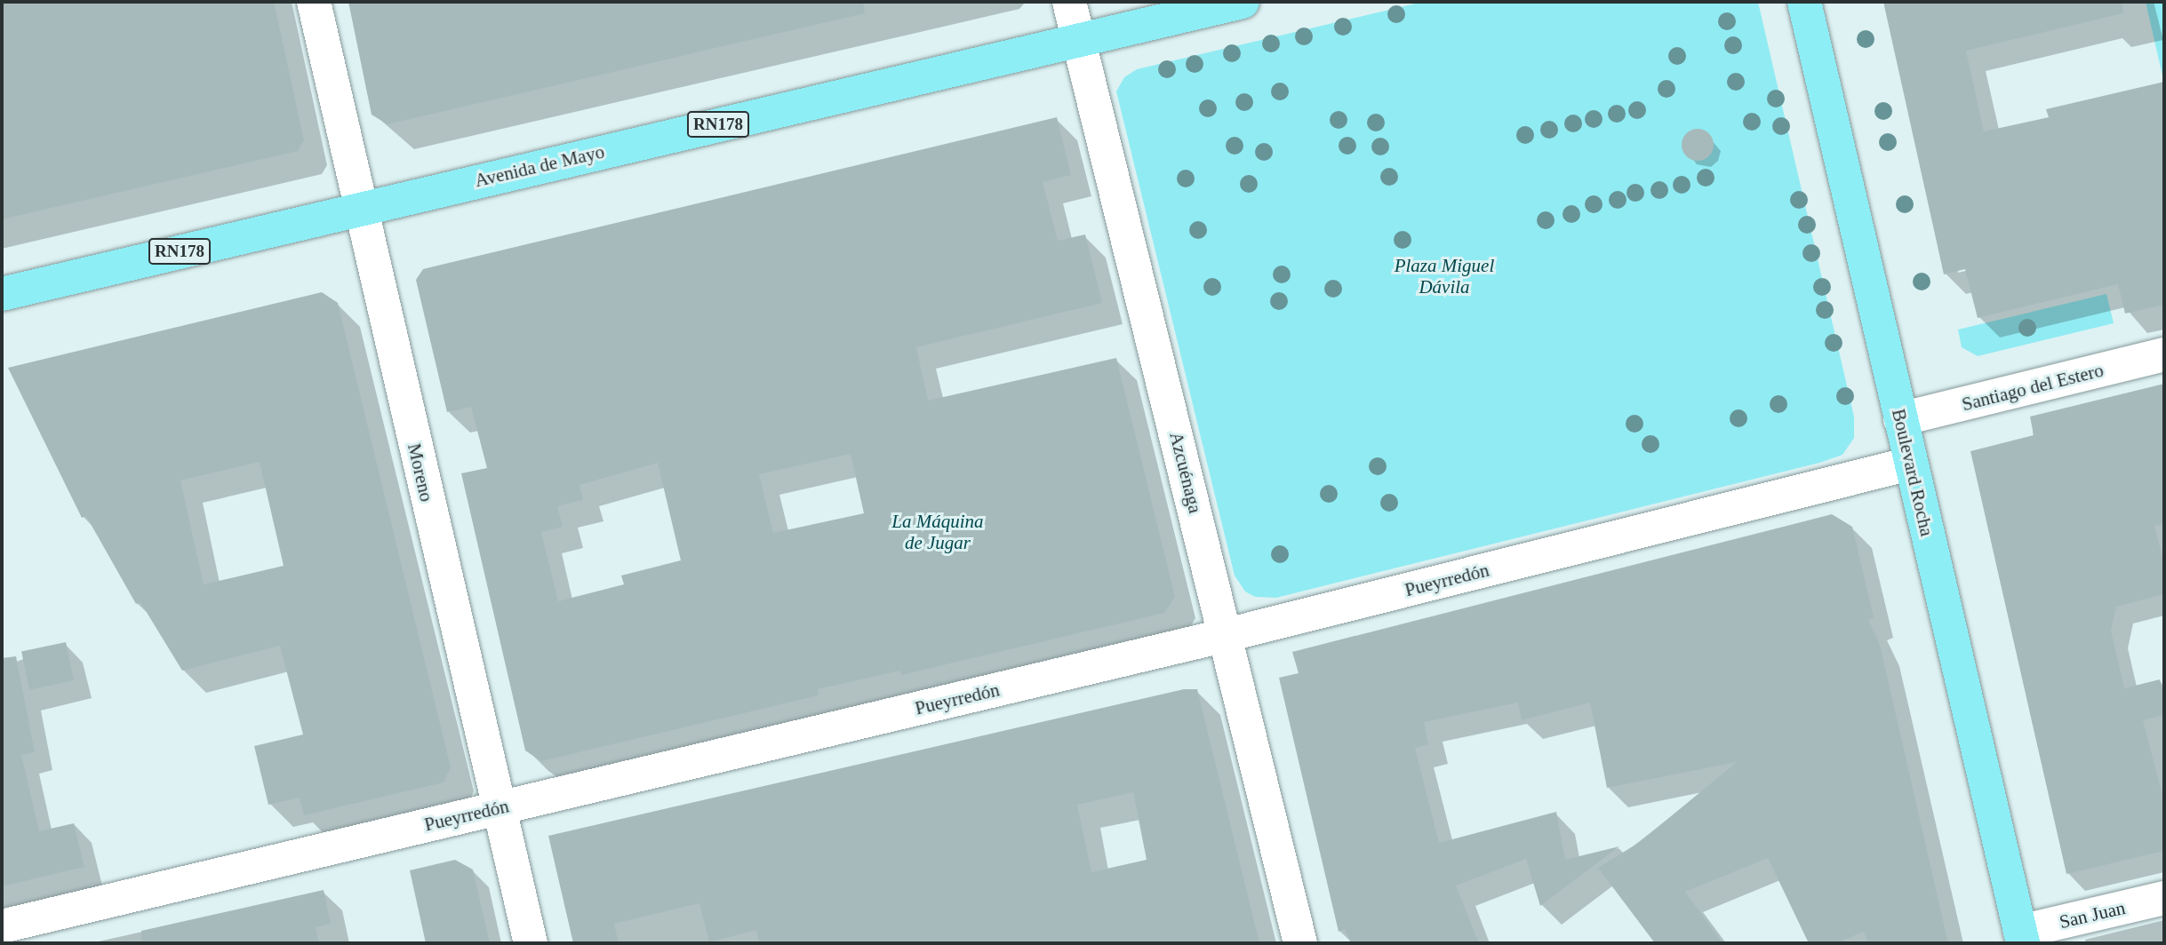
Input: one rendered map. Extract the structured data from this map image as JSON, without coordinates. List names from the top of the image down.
{
  "streets": {
    "main road": ["RN178", "Avenida de Mayo", "Boulevard Rocha"],
    "street": [
      "Santiago del Estero",
      "Moreno",
      "Azcuénaga",
      "Pueyrredón",
      "San Juan"
    ]
  },
  "crossings": [
    ["RN178", "Avenida de Mayo"],
    ["RN178", "Azcuénaga"],
    ["Avenida de Mayo", "Moreno"],
    ["Avenida de Mayo", "Azcuénaga"],
    ["Santiago del Estero", "Boulevard Rocha"],
    ["Moreno", "Pueyrredón"],
    ["Azcuénaga", "Pueyrredón"],
    ["Boulevard Rocha", "Pueyrredón"],
    ["Boulevard Rocha", "San Juan"]
  ],
  "parks": ["Plaza Miguel Dávila", "La Máquina de Jugar"]
}
